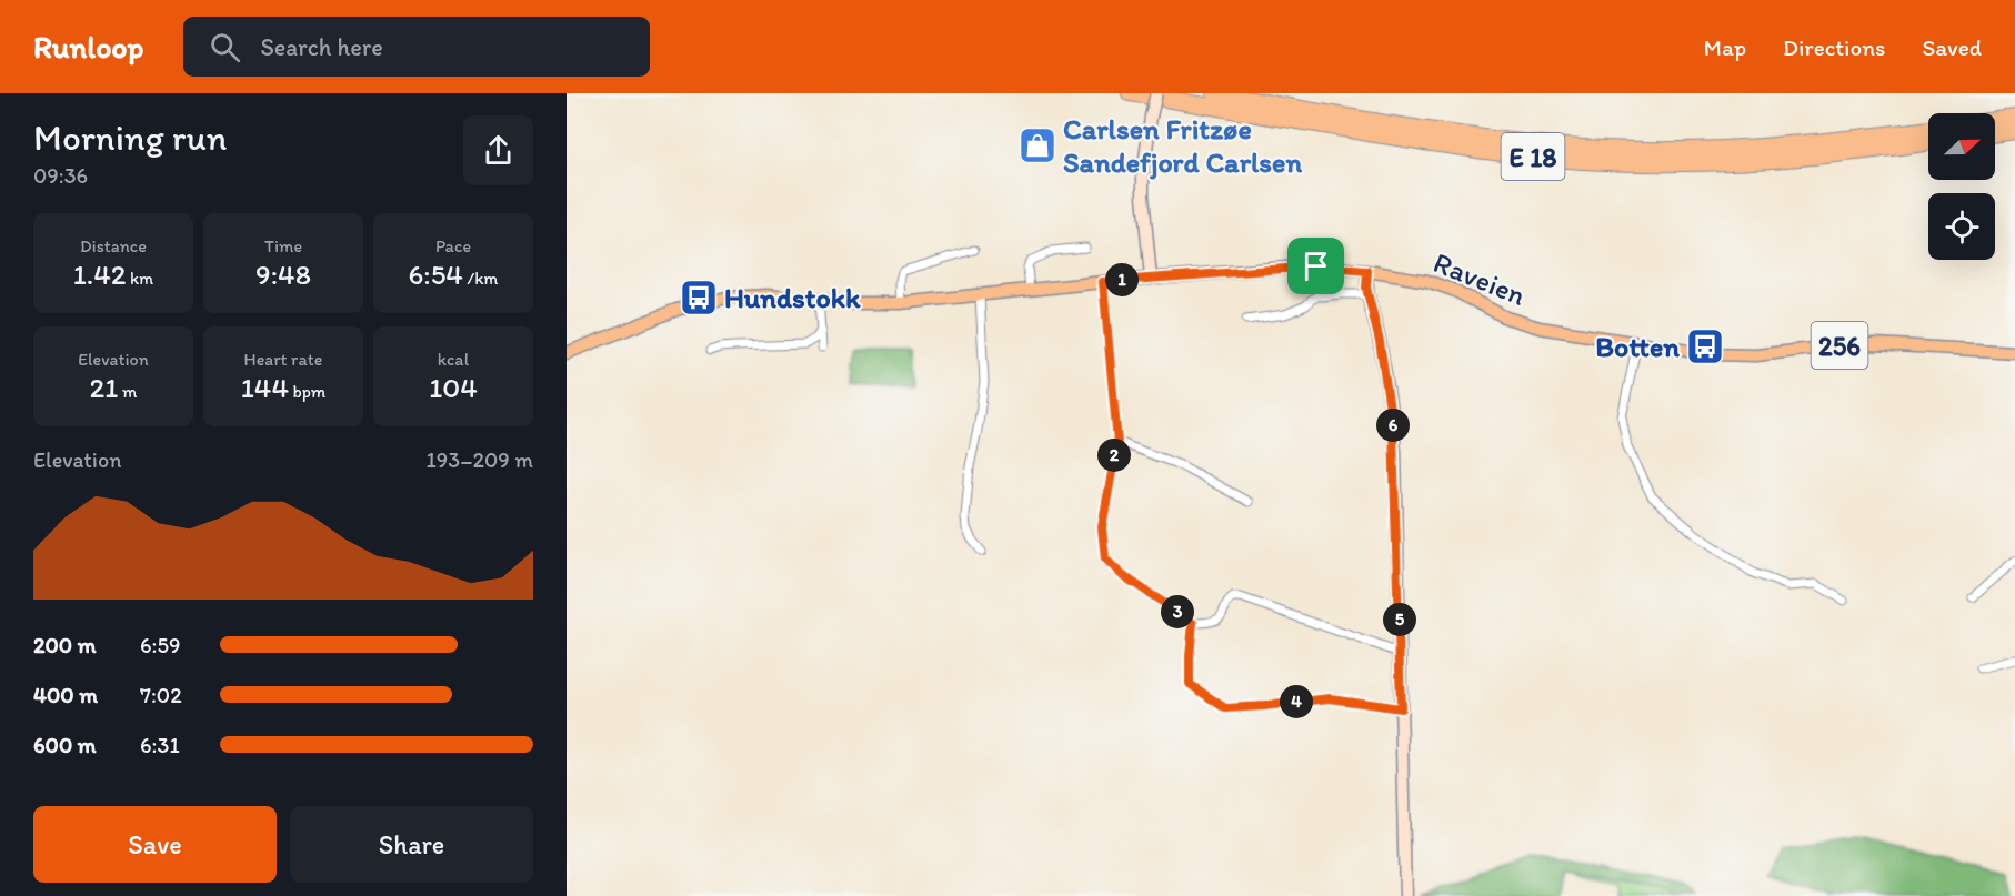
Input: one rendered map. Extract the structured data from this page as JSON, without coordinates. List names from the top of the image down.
{
  "streets": {
    "highway": ["E 18"],
    "main road": ["Raveien", "256"]
  },
  "places": {
    "shop": ["Carlsen Fritzøe Sandefjord Carlsen"],
    "bus stop": ["Hundstokk", "Botten"]
  },
  "north": "right",
  "page": {
    "header": "Runloop",
    "search": "Search here",
    "nav": ["Map", "Directions", "Saved"],
    "heading": ["Morning run", "09:36"],
    "stats": [
      ["Distance", "1.42 km"],
      ["Time", "9:48"],
      ["Pace", "6:54 /km"],
      ["Elevation", "21 m"],
      ["Heart rate", "144 bpm"],
      ["kcal", "104"]
    ],
    "pins": [
      "1",
      "6",
      "2",
      "3",
      "5",
      "4"
    ],
    "chart": ["Elevation", "193–209 m"],
    "list": [
      {
        "name": "200 m",
        "note": "6:59"
      },
      {
        "name": "400 m",
        "note": "7:02"
      },
      {
        "name": "600 m",
        "note": "6:31"
      }
    ],
    "buttons": ["Save", "Share"]
  }
}
